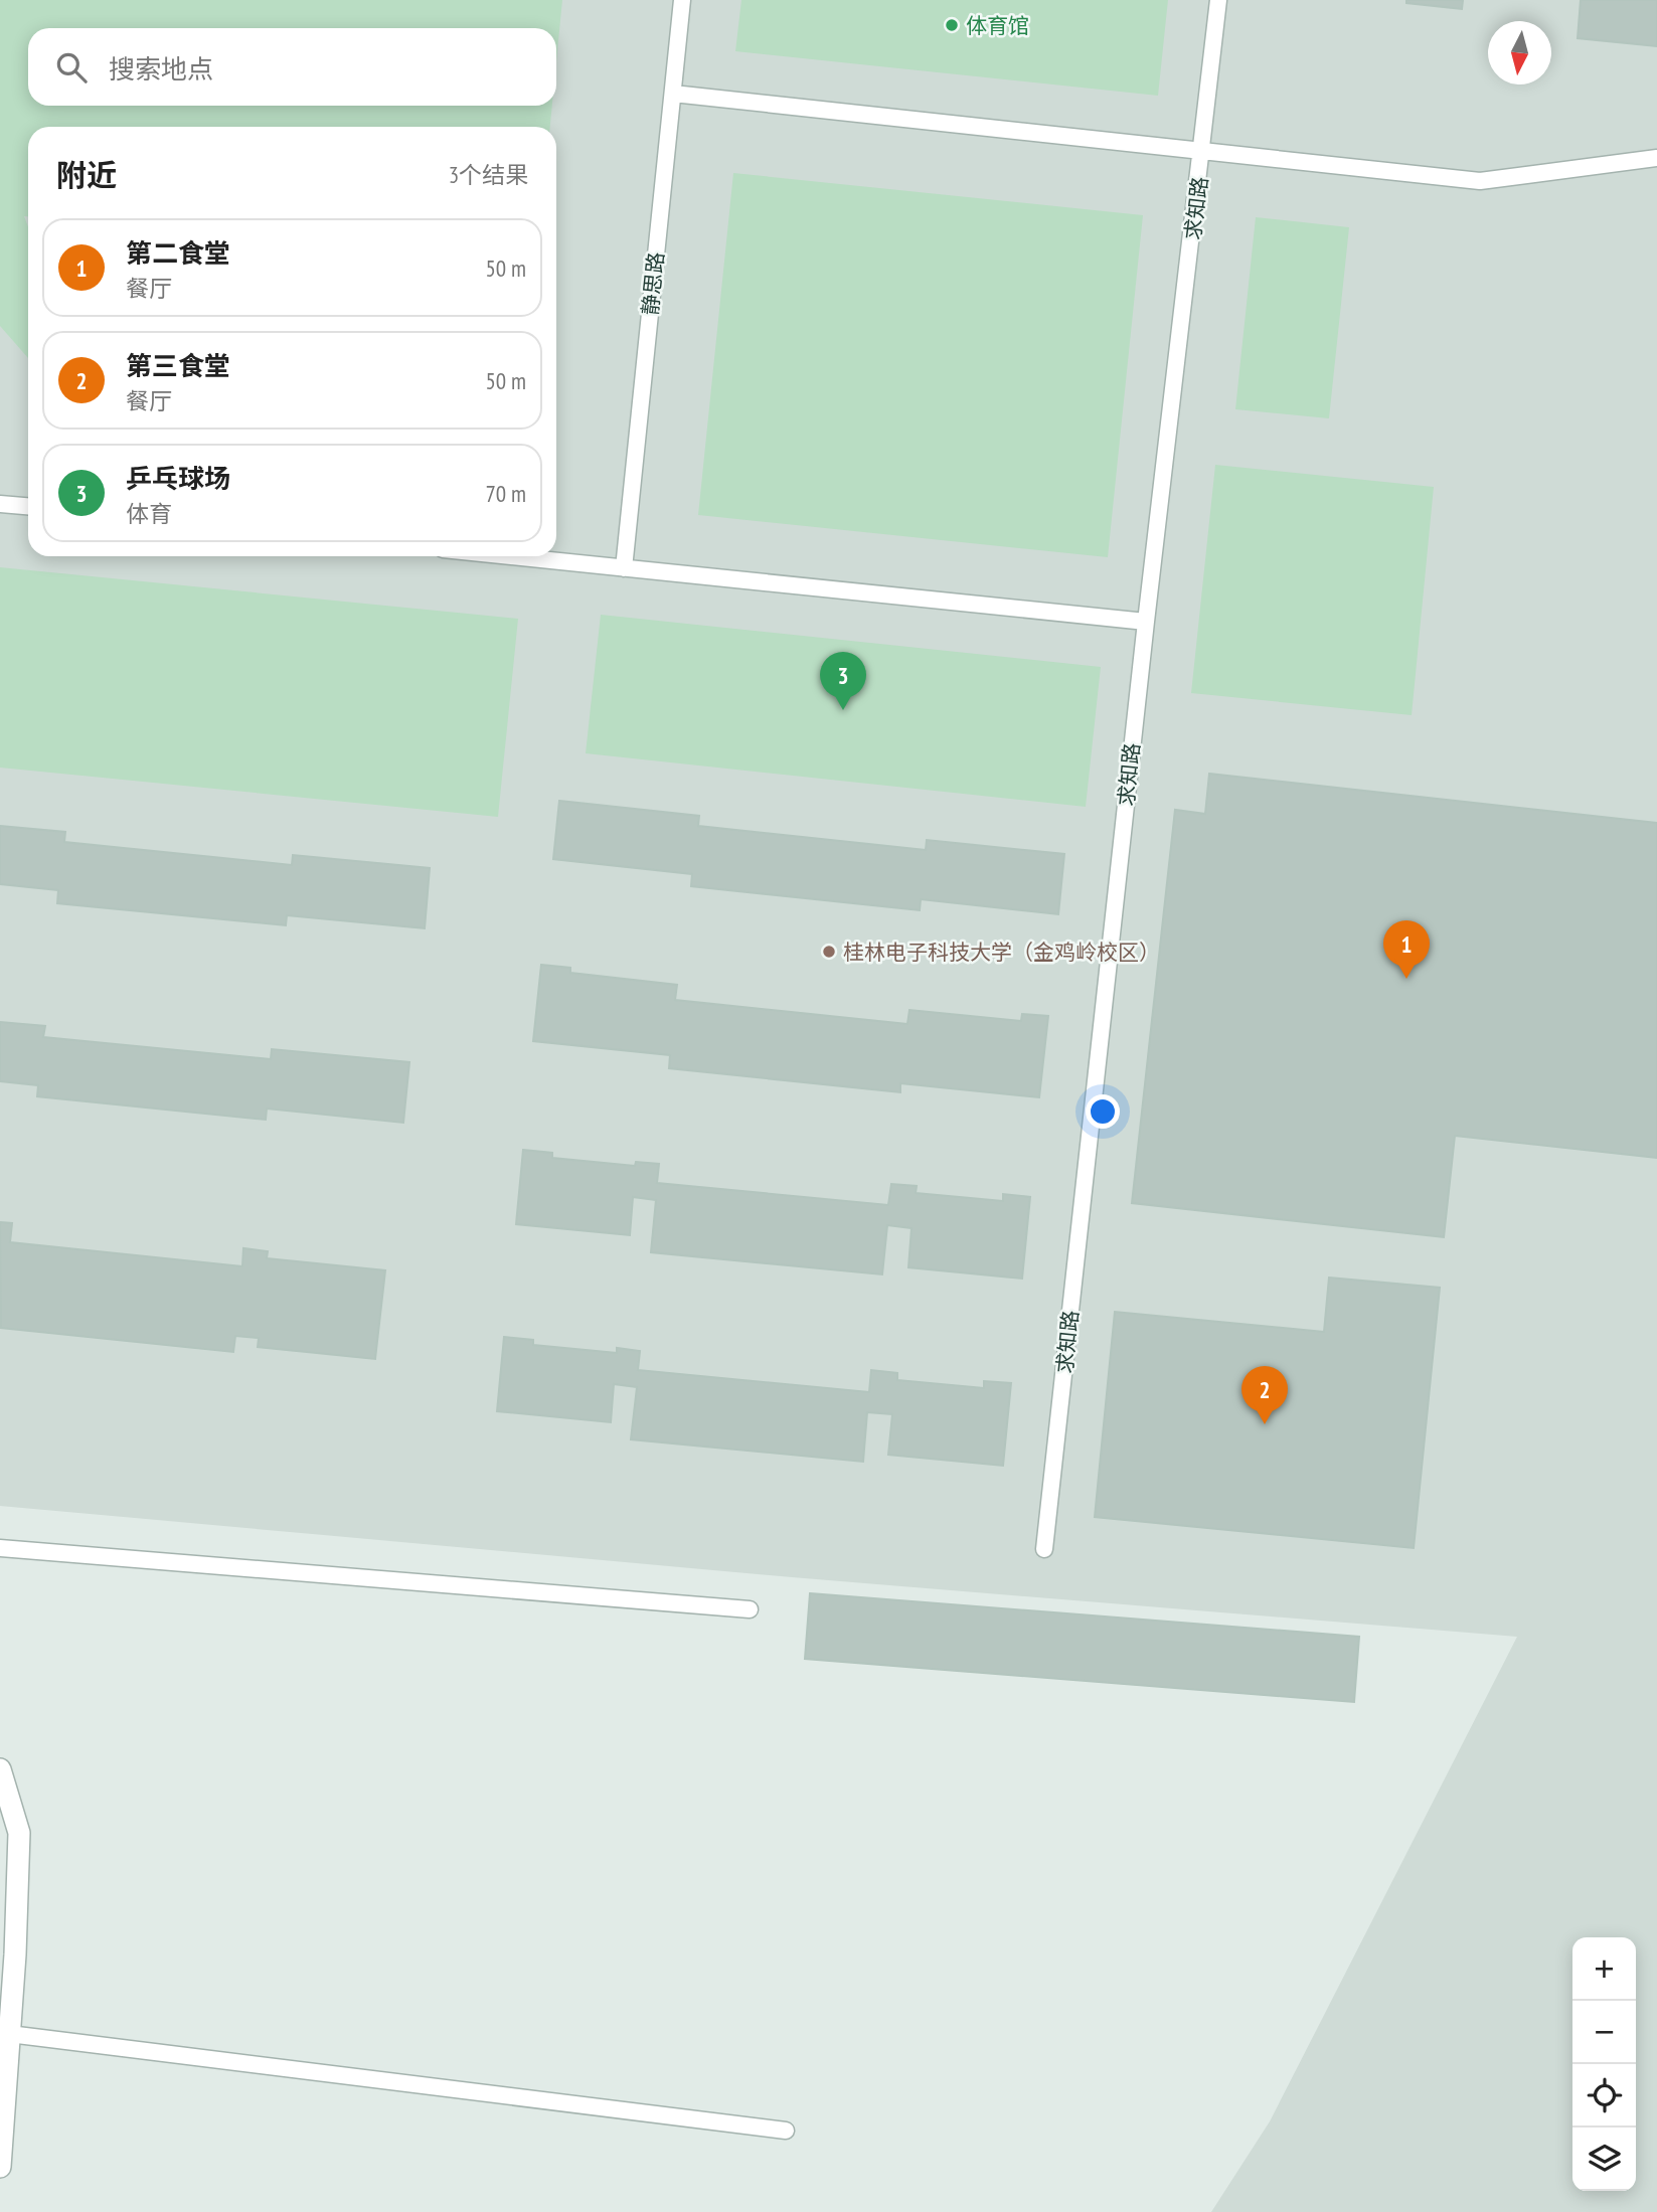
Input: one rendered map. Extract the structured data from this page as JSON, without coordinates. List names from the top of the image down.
{
  "streets": {
    "lane": ["求知路", "静思路"]
  },
  "places": ["体育馆", "桂林电子科技大学（金鸡岭校区）"],
  "north": "bottom",
  "page": {
    "search": "搜索地点",
    "heading": ["附近", "3个结果"],
    "list": [
      {
        "mark": "1",
        "name": "第二食堂",
        "note": "餐厅",
        "value": "50 m"
      },
      {
        "mark": "2",
        "name": "第三食堂",
        "note": "餐厅",
        "value": "50 m"
      },
      {
        "mark": "3",
        "name": "乒乓球场",
        "note": "体育",
        "value": "70 m"
      }
    ],
    "pins": ["3", "1", "2"],
    "map_buttons": ["+", "−"]
  }
}
